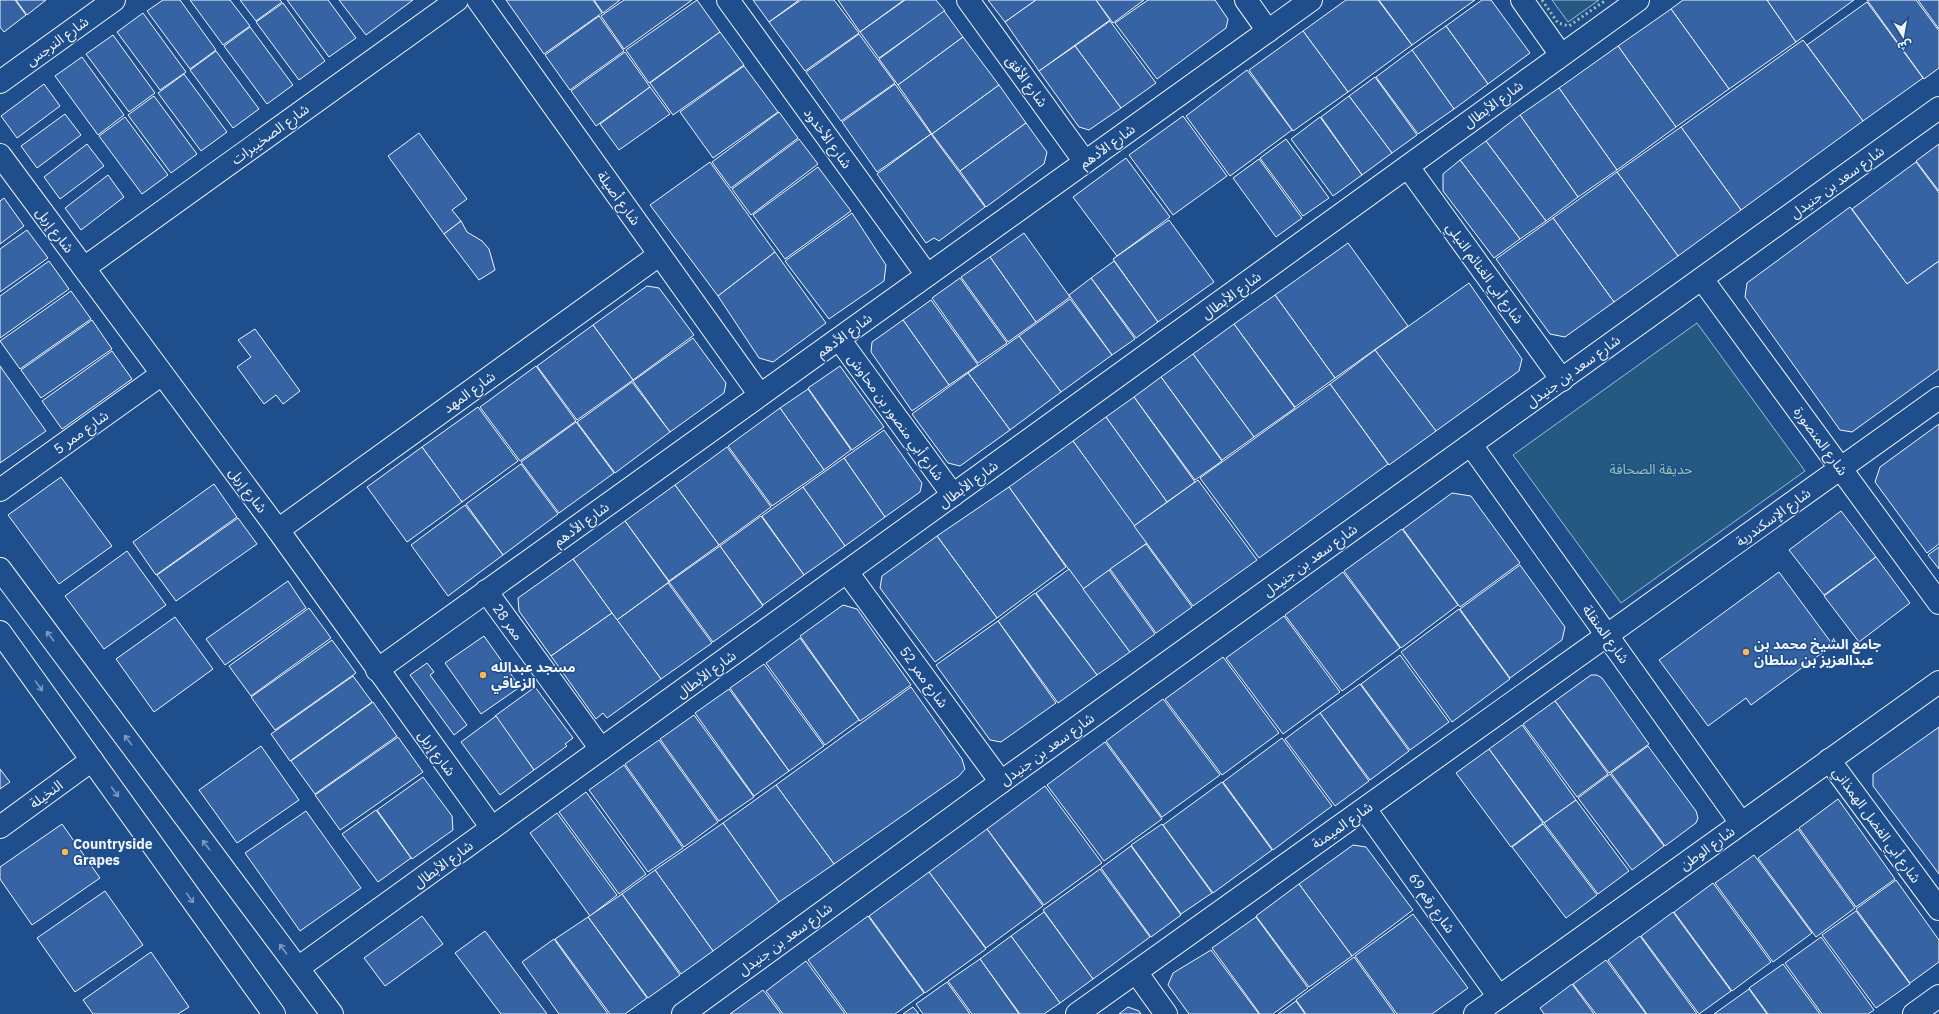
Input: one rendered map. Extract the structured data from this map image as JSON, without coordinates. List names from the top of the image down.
{
  "streets": {
    "street": [
      "شارع النرجس",
      "شارع الأفق",
      "شارع الأبطال",
      "شارع الصخيبرات",
      "شارع الأخدود",
      "شارع الأدهم",
      "شارع سعد بن جنيدل",
      "شارع أصيلة",
      "شارع إربل",
      "شارع أبي الغنائم النيلي",
      "شارع المهد",
      "شارع أبي منصور بن محاوش",
      "شارع ممر 5",
      "شارع المنصورة",
      "شارع الإسكندرية",
      "ممر 28",
      "شارع المنقلة",
      "شارع ممر 52",
      "النخيلة",
      "شارع الميمنة",
      "شارع أبي الفضل الهمذاني",
      "شارع الوطن",
      "شارع رقم 69"
    ]
  },
  "crossings": [
    ["شارع الأفق", "شارع الأدهم"],
    ["شارع الأبطال", "شارع إربل"],
    ["شارع الأبطال", "شارع أبي الغنائم النيلي"],
    ["شارع الأبطال", "شارع أبي منصور بن محاوش"],
    ["شارع الأبطال", "ممر 28"],
    ["شارع الأبطال", "شارع ممر 52"],
    ["شارع الصخيبرات", "شارع إربل"],
    ["شارع الأخدود", "شارع الأدهم"],
    ["شارع الأدهم", "شارع أصيلة"],
    ["شارع الأدهم", "شارع إربل"],
    ["شارع الأدهم", "شارع أبي منصور بن محاوش"],
    ["شارع الأدهم", "ممر 28"],
    ["شارع سعد بن جنيدل", "شارع أبي الغنائم النيلي"],
    ["شارع سعد بن جنيدل", "شارع المنصورة"],
    ["شارع سعد بن جنيدل", "شارع المنقلة"],
    ["شارع سعد بن جنيدل", "شارع ممر 52"],
    ["شارع أصيلة", "شارع المهد"],
    ["شارع إربل", "شارع المهد"],
    ["شارع إربل", "شارع ممر 5"],
    ["شارع المنصورة", "شارع الإسكندرية"],
    ["شارع الإسكندرية", "شارع المنقلة"],
    ["شارع الإسكندرية", "شارع الميمنة"],
    ["شارع المنقلة", "شارع الميمنة"],
    ["شارع المنقلة", "شارع الوطن"],
    ["شارع الميمنة", "شارع رقم 69"],
    ["شارع أبي الفضل الهمذاني", "شارع الوطن"],
    ["شارع الوطن", "شارع رقم 69"]
  ],
  "parks": ["حديقة الصحافة"],
  "places": ["جامع الشيخ محمد بن عبدالعزيز بن سلطان", "مسجد عبدالله الزعاقي", "Countryside Grapes"],
  "north": "bottom"
}
